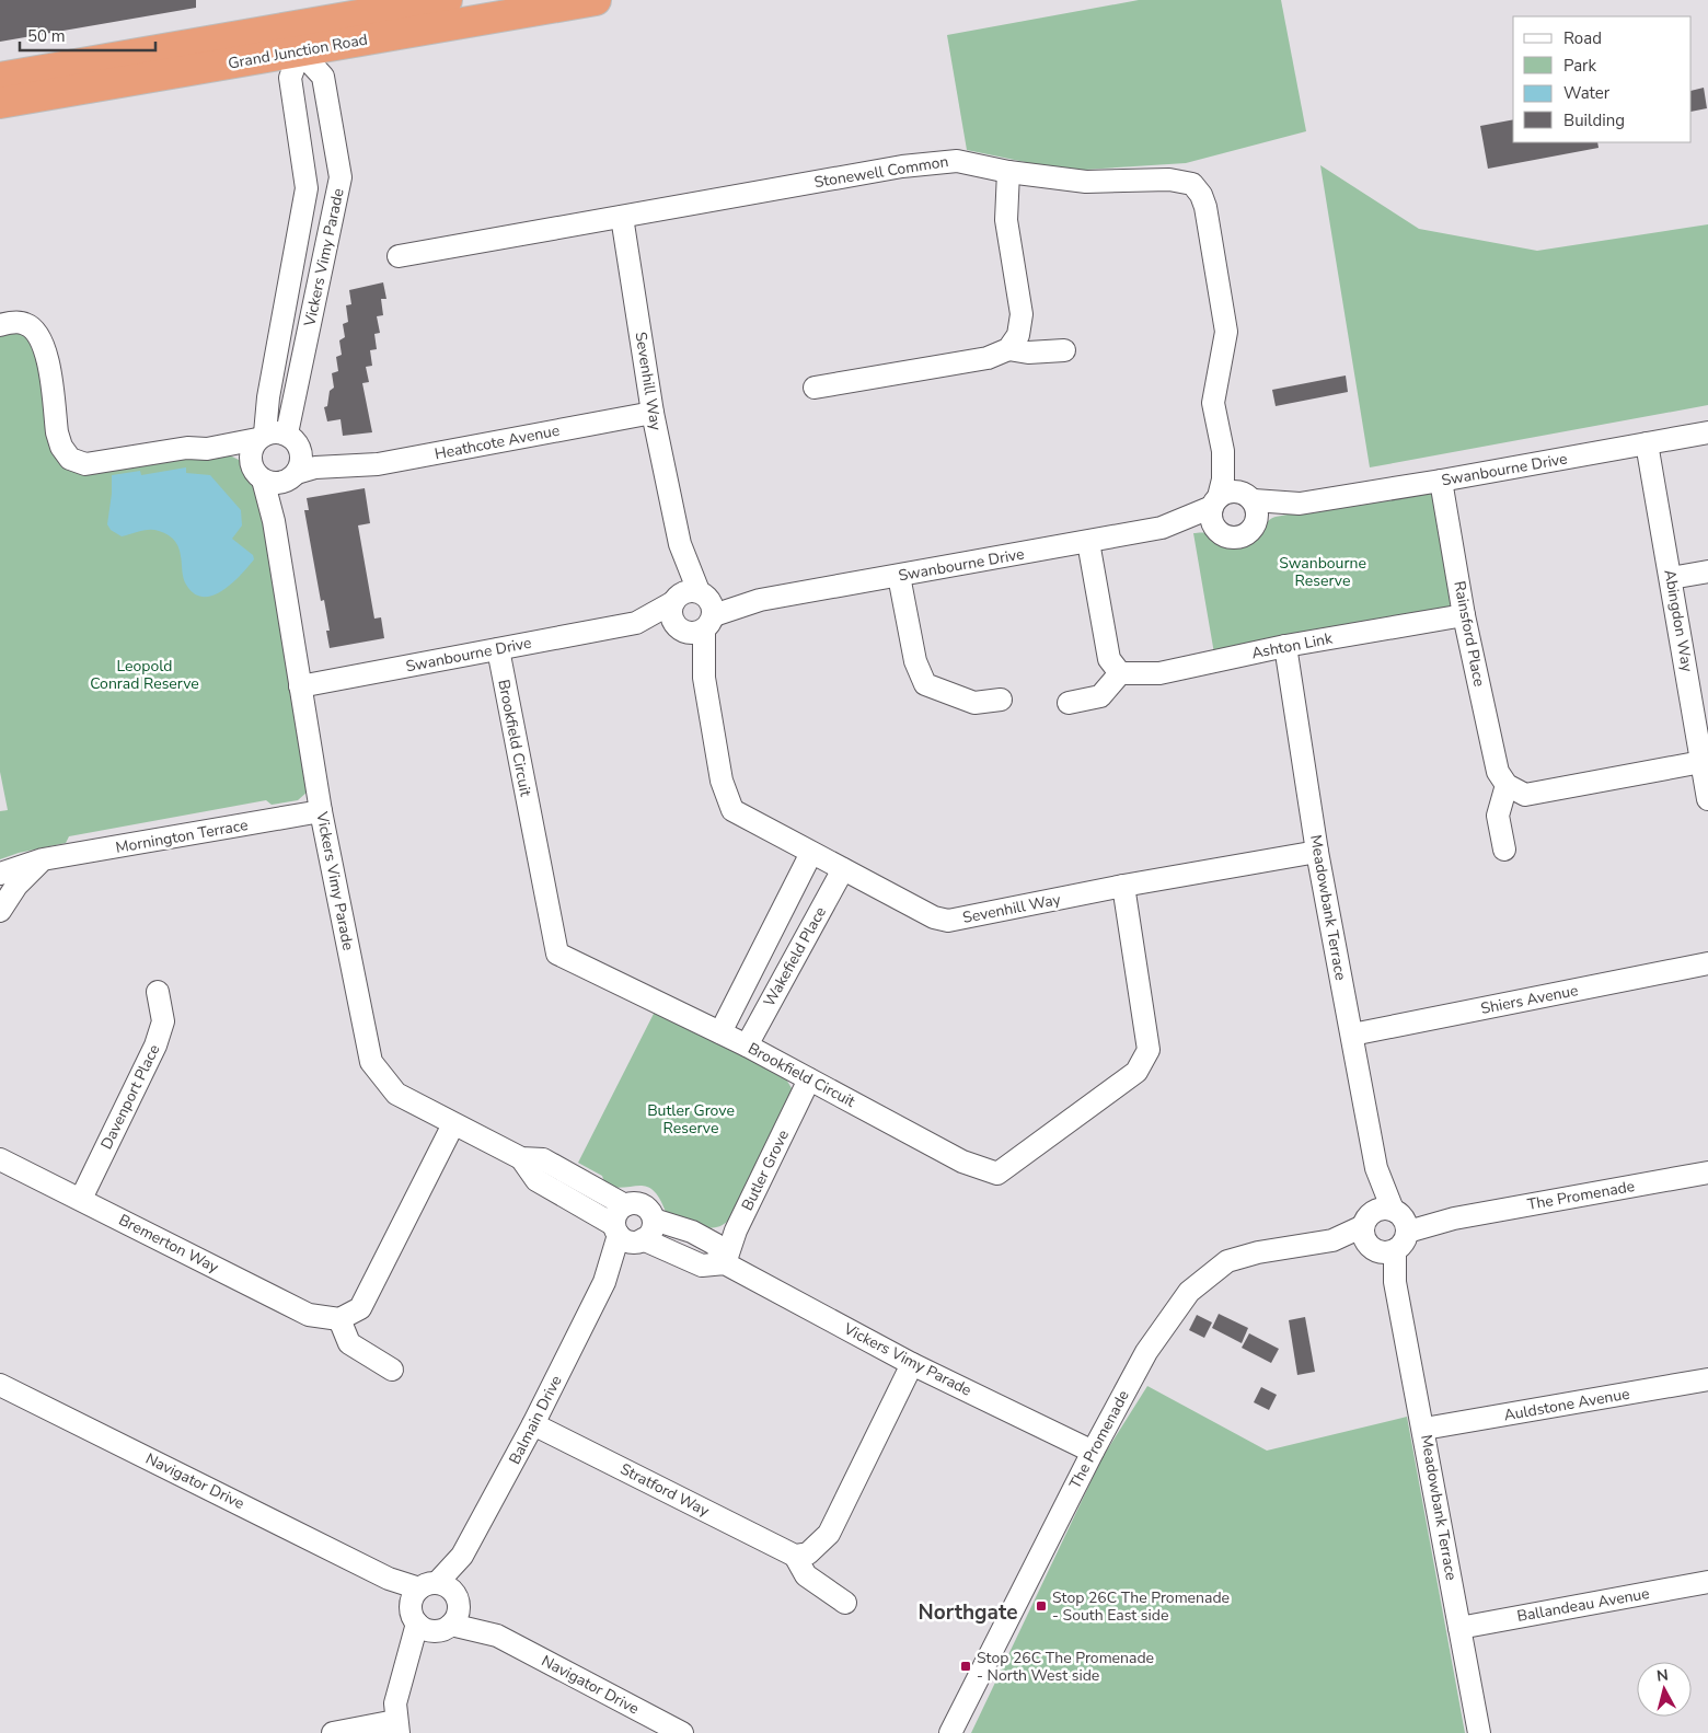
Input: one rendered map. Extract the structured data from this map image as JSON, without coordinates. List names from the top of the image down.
{
  "streets": {
    "highway": ["Grand Junction Road"],
    "street": [
      "Stonewell Common",
      "Vickers Vimy Parade",
      "Sevenhill Way",
      "Heathcote Avenue",
      "Swanbourne Drive",
      "Abingdon Way",
      "Rainsford Place",
      "Ashton Link",
      "Brookfield Circuit",
      "Mornington Terrace",
      "Meadowbank Terrace",
      "Wakefield Place",
      "Shiers Avenue",
      "Davenport Place",
      "Butler Grove",
      "The Promenade",
      "Bremerton Way",
      "Auldstone Avenue",
      "Balmain Drive",
      "Navigator Drive",
      "Stratford Way",
      "Ballandeau Avenue"
    ]
  },
  "crossings": [
    ["Grand Junction Road", "Vickers Vimy Parade"],
    ["Stonewell Common", "Sevenhill Way"],
    ["Stonewell Common", "Swanbourne Drive"],
    ["Vickers Vimy Parade", "Heathcote Avenue"],
    ["Vickers Vimy Parade", "Swanbourne Drive"],
    ["Vickers Vimy Parade", "Mornington Terrace"],
    ["Vickers Vimy Parade", "Butler Grove"],
    ["Vickers Vimy Parade", "The Promenade"],
    ["Vickers Vimy Parade", "Balmain Drive"],
    ["Sevenhill Way", "Heathcote Avenue"],
    ["Sevenhill Way", "Swanbourne Drive"],
    ["Sevenhill Way", "Brookfield Circuit"],
    ["Sevenhill Way", "Meadowbank Terrace"],
    ["Sevenhill Way", "Wakefield Place"],
    ["Swanbourne Drive", "Abingdon Way"],
    ["Swanbourne Drive", "Rainsford Place"],
    ["Swanbourne Drive", "Brookfield Circuit"],
    ["Rainsford Place", "Ashton Link"],
    ["Ashton Link", "Meadowbank Terrace"],
    ["Brookfield Circuit", "Wakefield Place"],
    ["Brookfield Circuit", "Butler Grove"],
    ["Meadowbank Terrace", "Shiers Avenue"],
    ["Meadowbank Terrace", "The Promenade"],
    ["Meadowbank Terrace", "Auldstone Avenue"],
    ["Meadowbank Terrace", "Ballandeau Avenue"],
    ["Davenport Place", "Bremerton Way"],
    ["Balmain Drive", "Navigator Drive"],
    ["Balmain Drive", "Stratford Way"]
  ],
  "districts": ["Northgate"],
  "parks": ["Swanbourne Reserve", "Leopold Conrad Reserve", "Butler Grove Reserve"],
  "places": {
    "transit": ["Stop 26C The Promenade - South East side", "Stop 26C The Promenade - North West side"]
  },
  "legend": [
    "Road",
    "Park",
    "Water",
    "Building"
  ],
  "scale_bar": "50 m",
  "north": "top"
}
